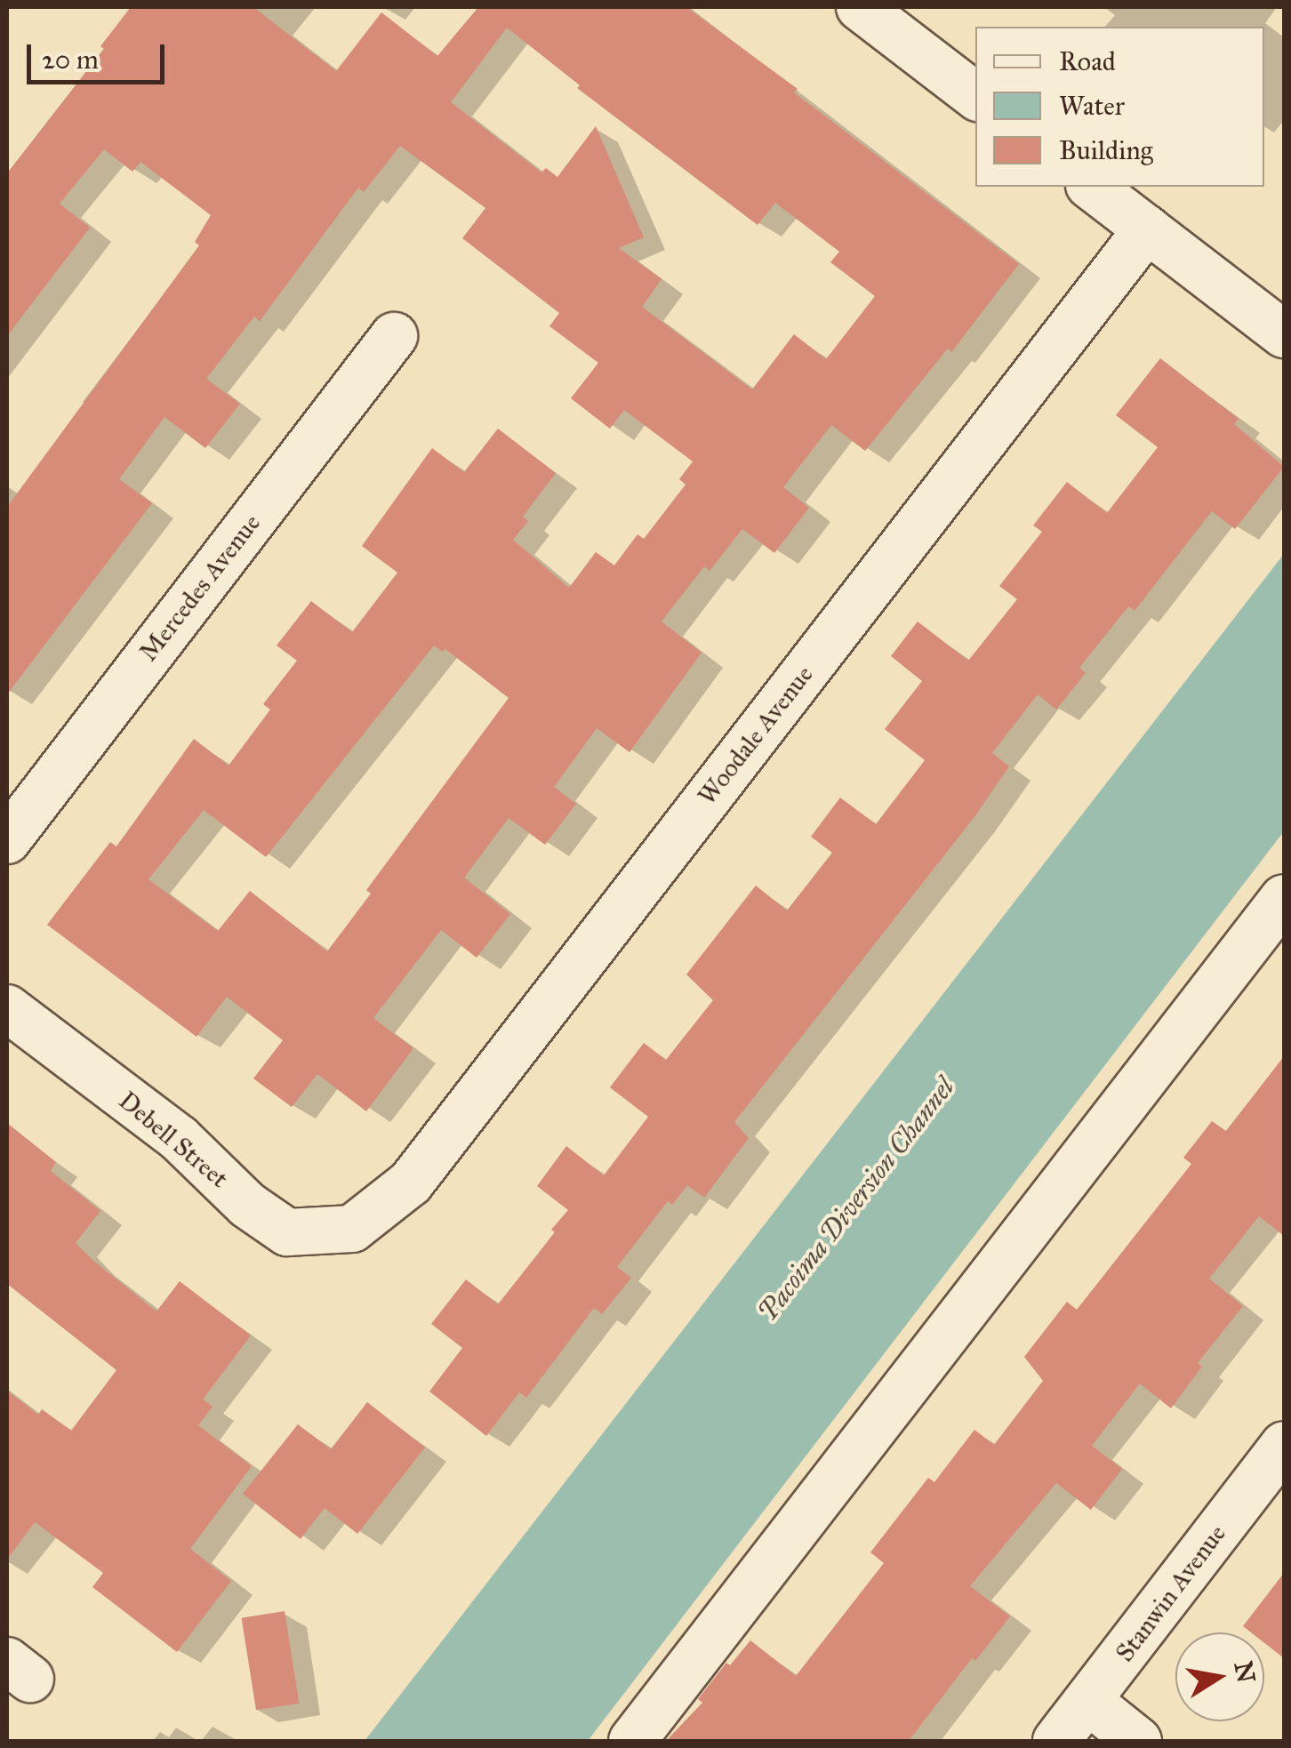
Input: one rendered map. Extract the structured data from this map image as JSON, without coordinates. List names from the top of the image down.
{
  "streets": {
    "street": [
      "Mercedes Avenue",
      "Woodale Avenue",
      "Debell Street",
      "Stanwin Avenue"
    ]
  },
  "crossings": [
    ["Woodale Avenue", "Debell Street"]
  ],
  "water": ["Pacoima Diversion Channel"],
  "legend": ["Road", "Water", "Building"],
  "scale_bar": "20 m",
  "north": "right"
}
